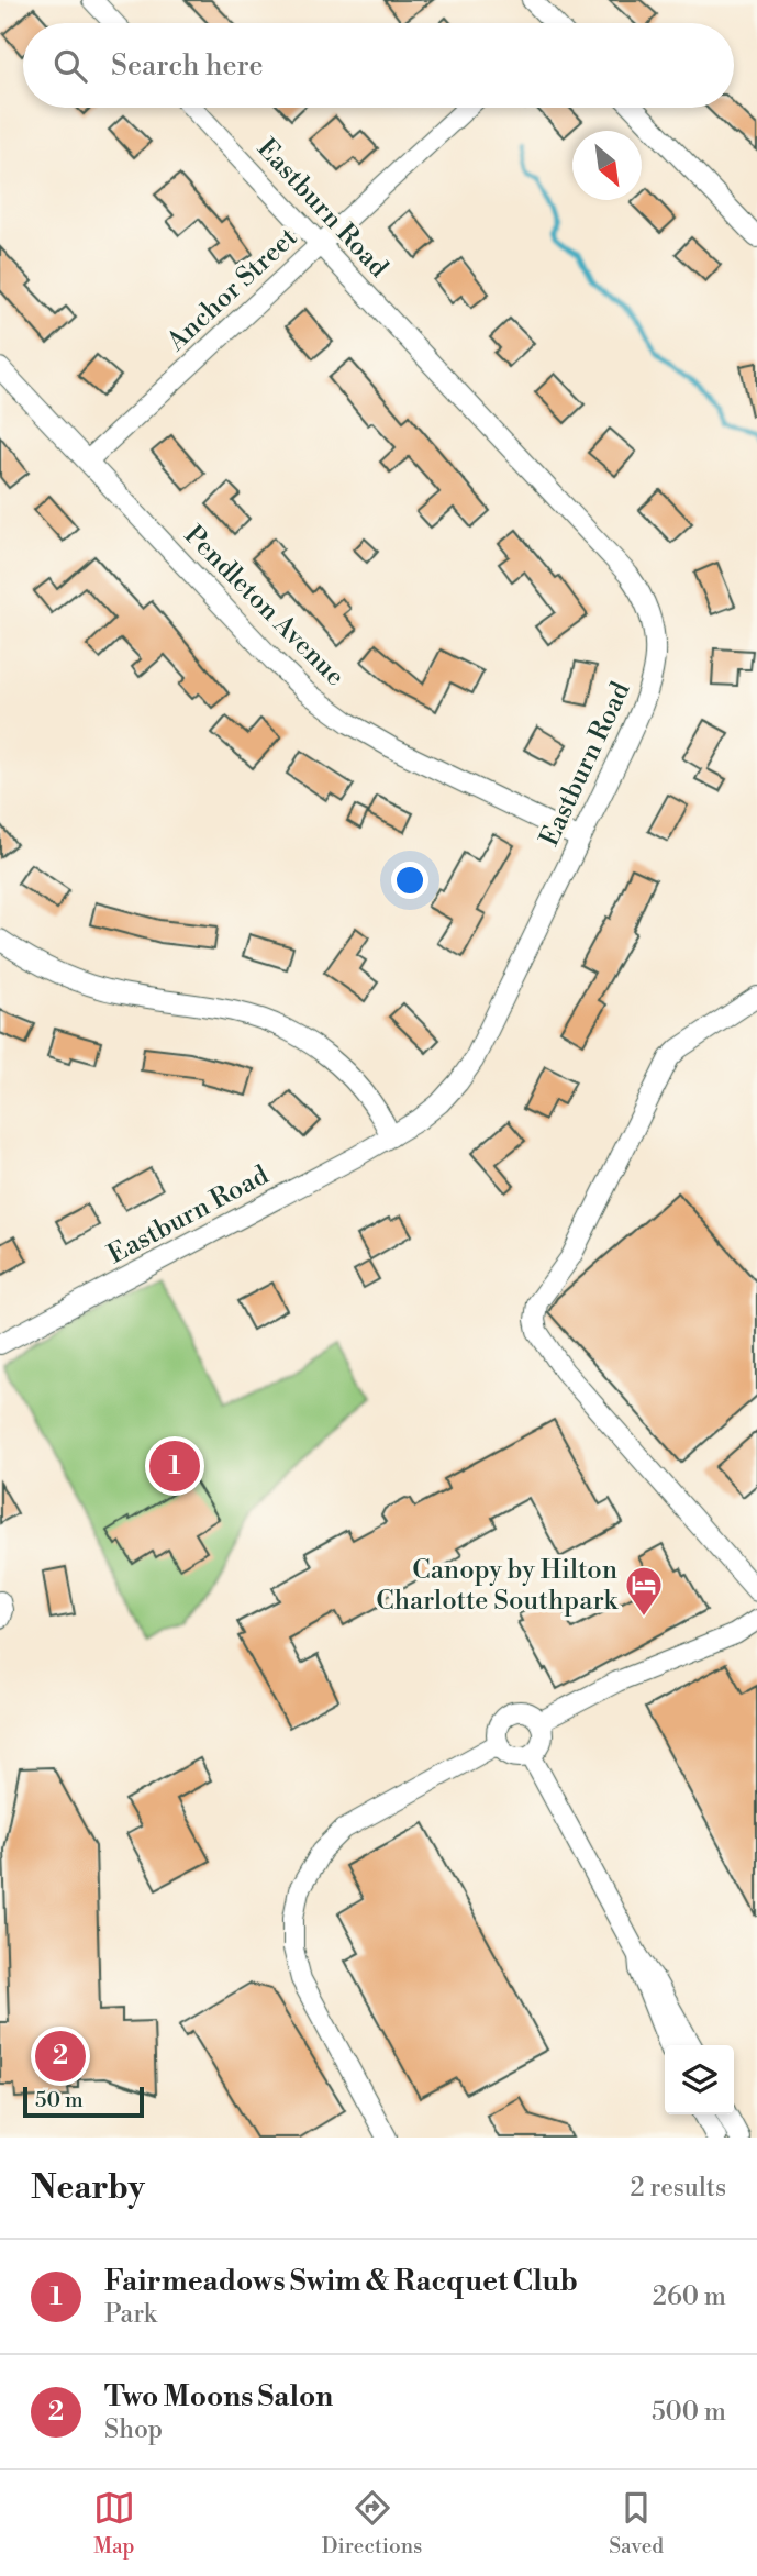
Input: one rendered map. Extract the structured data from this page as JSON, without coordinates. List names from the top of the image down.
{
  "streets": {
    "street": ["Eastburn Road", "Anchor Street", "Pendleton Avenue"]
  },
  "crossings": [
    ["Eastburn Road", "Anchor Street"],
    ["Eastburn Road", "Pendleton Avenue"],
    ["Anchor Street", "Pendleton Avenue"]
  ],
  "places": {
    "hotel": ["Canopy by Hilton Charlotte Southpark"]
  },
  "scale_bar": "50 m",
  "north": "bottom right",
  "page": {
    "search": "Search here",
    "pins": ["1", "2"],
    "scale": "50 m",
    "heading": ["Nearby", "2 results"],
    "list": [
      {
        "mark": "1",
        "name": "Fairmeadows Swim & Racquet Club",
        "note": "Park",
        "value": "260 m"
      },
      {
        "mark": "2",
        "name": "Two Moons Salon",
        "note": "Shop",
        "value": "500 m"
      }
    ],
    "nav": ["Map", "Directions", "Saved"]
  }
}
